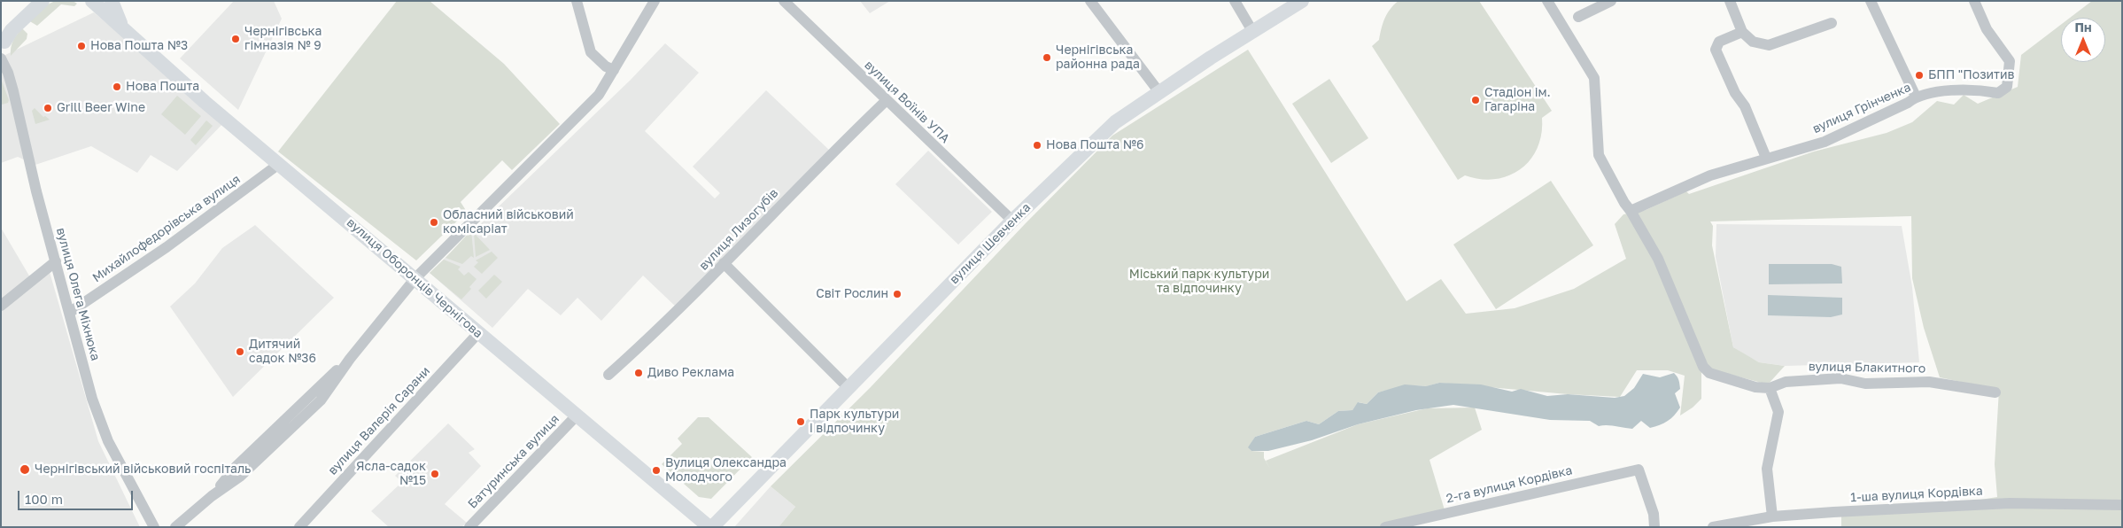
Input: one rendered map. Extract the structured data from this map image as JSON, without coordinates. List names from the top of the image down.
{
  "streets": {
    "main road": ["вулиця Шевченка", "вулиця Оборонців Чернігова"],
    "street": [
      "вулиця Воїнів УПА",
      "вулиця Грінченка",
      "Михайлофедорівська вулиця",
      "вулиця Лизогубів",
      "вулиця Олега Міхнюка",
      "вулиця Блакитного",
      "вулиця Валерія Сарани",
      "Батуринська вулиця",
      "2-га вулиця Кордівка",
      "1-ша вулиця Кордівка"
    ]
  },
  "crossings": [
    ["вулиця Воїнів УПА", "вулиця Лизогубів"],
    ["вулиця Воїнів УПА", "вулиця Шевченка"],
    ["вулиця Грінченка", "вулиця Блакитного"],
    ["Михайлофедорівська вулиця", "вулиця Оборонців Чернігова"],
    ["Михайлофедорівська вулиця", "вулиця Олега Міхнюка"],
    ["вулиця Шевченка", "вулиця Оборонців Чернігова"],
    ["вулиця Оборонців Чернігова", "вулиця Валерія Сарани"],
    ["вулиця Оборонців Чернігова", "Батуринська вулиця"]
  ],
  "parks": ["Міський парк культури та відпочинку"],
  "places": [
    "Чернігівська гімназія № 9",
    "Нова Пошта №3",
    "Чернігівська районна рада",
    "БПП \"Позитив",
    "Нова Пошта",
    "Стадіон ім. Гагаріна",
    "Grill Beer Wine",
    "Нова Пошта №6",
    "Обласний військовий комісаріат",
    "Світ Рослин",
    "Дитячий садок №36",
    "Диво Реклама",
    "Парк культури і відпочинку",
    "Чернігівський військовий госпіталь",
    "Вулиця Олександра Молодчого",
    "Ясла-садок №15"
  ],
  "scale_bar": "100 m",
  "north": "top"
}
